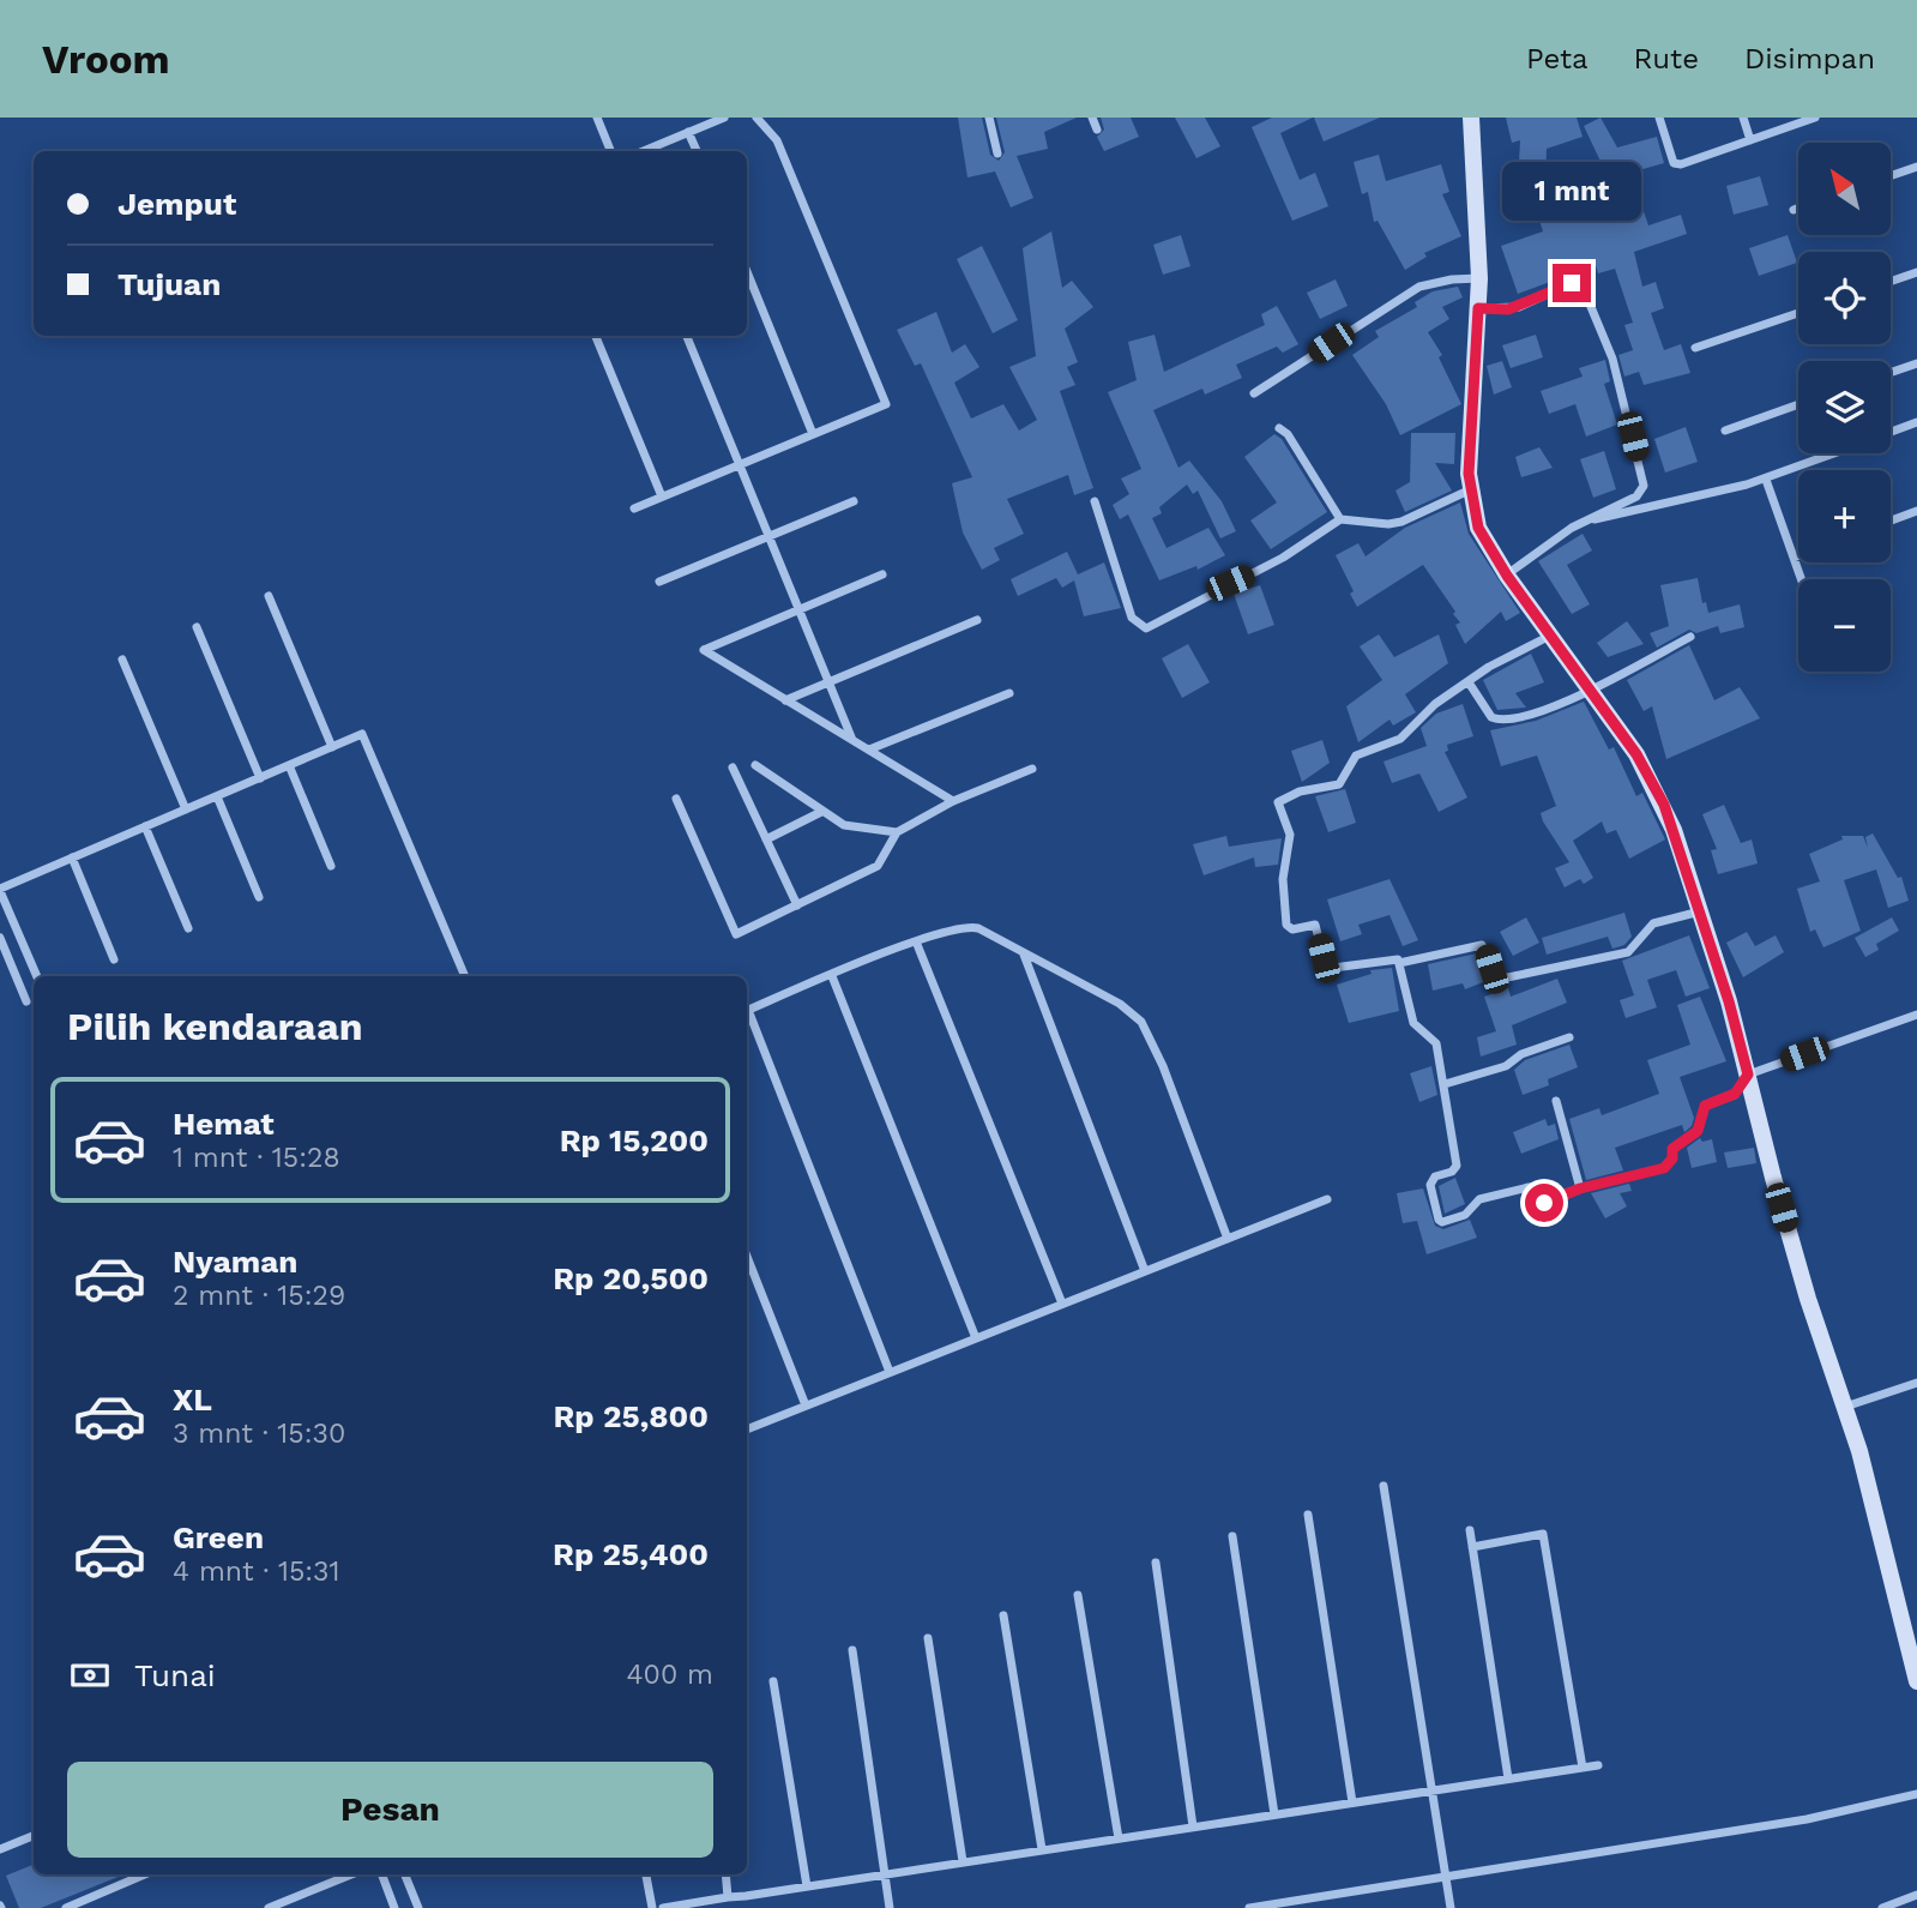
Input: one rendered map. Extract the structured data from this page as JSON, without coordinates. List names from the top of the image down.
{
  "north": "top left",
  "page": {
    "header": "Vroom",
    "nav": ["Peta", "Rute", "Disimpan"],
    "map_buttons": ["+", "−"],
    "banner": ["Jemput", "Tujuan"],
    "bubble": "1 mnt",
    "heading": "Pilih kendaraan",
    "list": [
      {
        "name": "Hemat",
        "note": "1 mnt · 15:28",
        "value": "Rp 15,200"
      },
      {
        "name": "Nyaman",
        "note": "2 mnt · 15:29",
        "value": "Rp 20,500"
      },
      {
        "name": "XL",
        "note": "3 mnt · 15:30",
        "value": "Rp 25,800"
      },
      {
        "name": "Green",
        "note": "4 mnt · 15:31",
        "value": "Rp 25,400"
      }
    ],
    "pay": ["Tunai", "400 m"],
    "buttons": "Pesan"
  }
}
